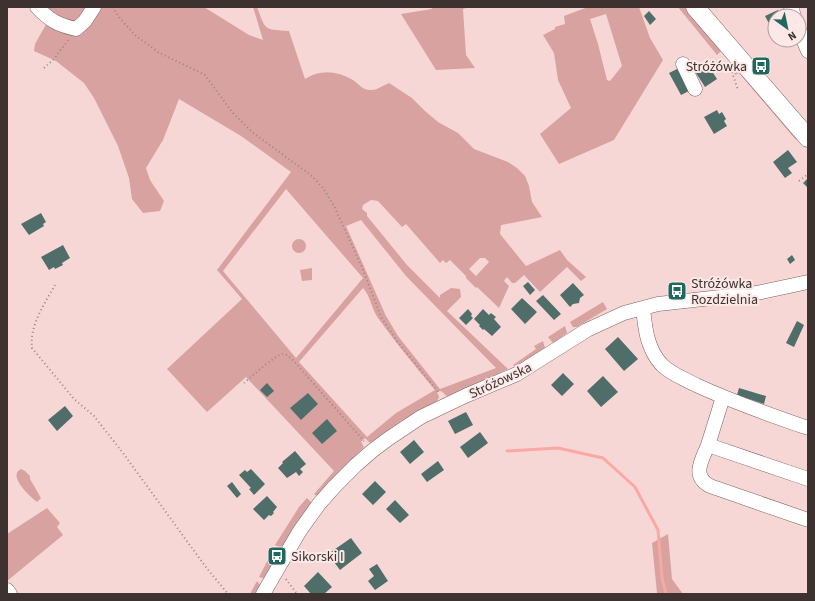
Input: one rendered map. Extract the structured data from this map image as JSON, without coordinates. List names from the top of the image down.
{
  "streets": {
    "street": ["Stróżowska"]
  },
  "places": {
    "bus stop": ["Stróżówka", "Stróżówka Rozdzielnia", "Sikorski I"]
  },
  "north": "bottom right"
}
